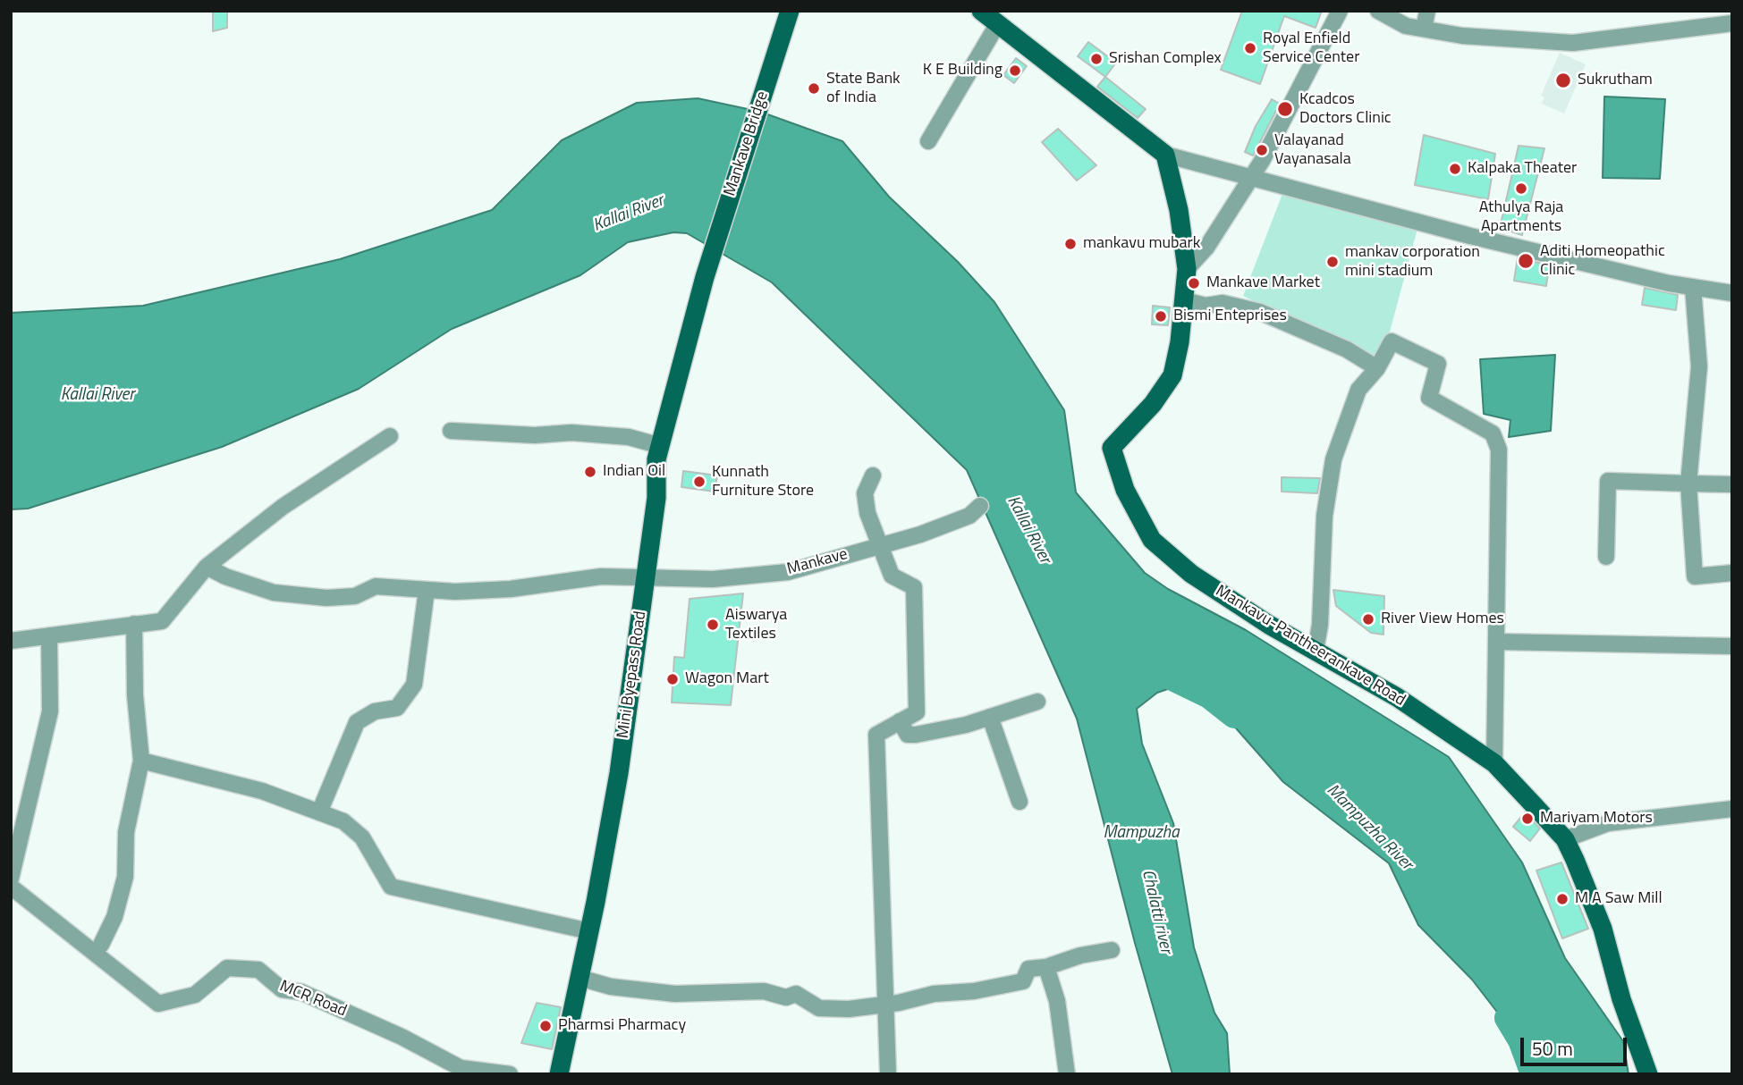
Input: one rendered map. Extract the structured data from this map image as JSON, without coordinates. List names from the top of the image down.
{
  "streets": {
    "main road": ["Mankave Bridge", "Mankavu-Pantheerankave Road", "Mini Byepass Road"],
    "street": ["Mankave", "MCR Road"]
  },
  "crossings": [
    ["Mankave Bridge", "Mini Byepass Road"],
    ["Mankave", "Mini Byepass Road"]
  ],
  "water": [
    "Kallai River",
    "Mampuzha River",
    "Mampuzha",
    "Chalatti river"
  ],
  "places": [
    "Royal Enfield Service Center",
    "Srishan Complex",
    "K E Building",
    "Sukrutham",
    "State Bank of India",
    "Kcadcos Doctors Clinic",
    "Valayanad Vayanasala",
    "Kalpaka Theater",
    "Athulya Raja Apartments",
    "mankavu mubark",
    "Aditi Homeopathic Clinic",
    "mankav corporation mini stadium",
    "Mankave Market",
    "Bismi Enteprises",
    "Indian Oil",
    "Kunnath Furniture Store",
    "River View Homes",
    "Aiswarya Textiles",
    "Wagon Mart",
    "Mariyam Motors",
    "M A Saw Mill",
    "Pharmsi Pharmacy"
  ],
  "scale_bar": "50 m"
}
